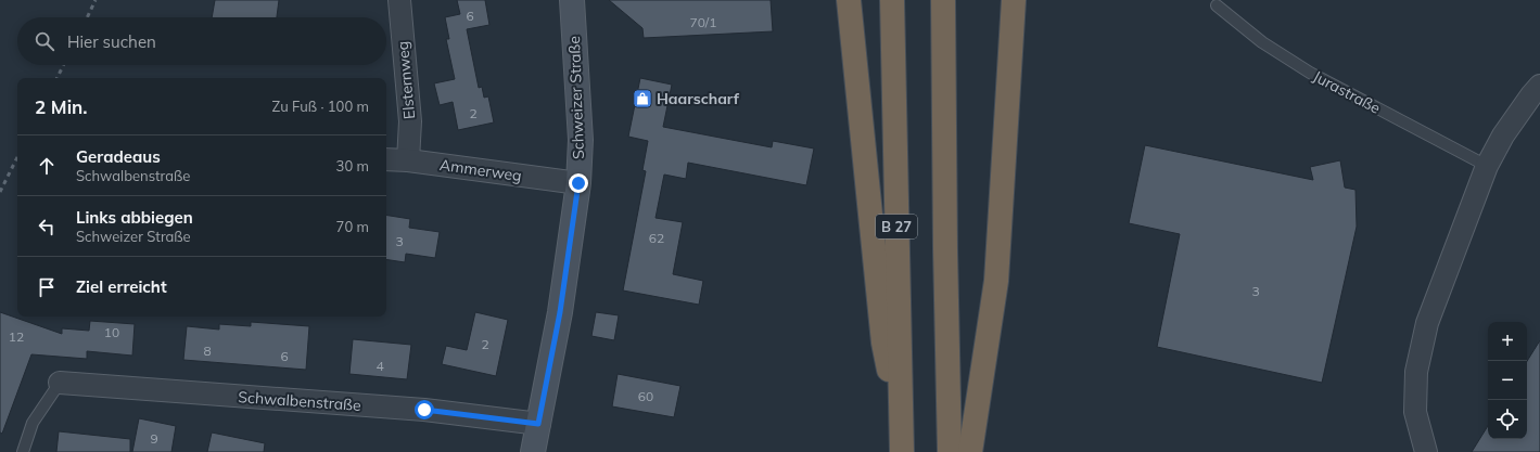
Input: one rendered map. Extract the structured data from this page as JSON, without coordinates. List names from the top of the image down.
{
  "streets": {
    "highway": ["B 27"],
    "street": [
      "Elsternweg",
      "Schweizer Straße",
      "Ammerweg",
      "Schwalbenstraße"
    ],
    "lane": ["Jurastraße"]
  },
  "crossings": [
    ["Elsternweg", "Ammerweg"],
    ["Schweizer Straße", "Ammerweg"],
    ["Schweizer Straße", "Schwalbenstraße"]
  ],
  "places": {
    "shop": ["Haarscharf"]
  },
  "house_numbers": [
    "6",
    "70/1",
    "2",
    "62",
    "3",
    "3",
    "10",
    "12",
    "2",
    "8",
    "6",
    "4",
    "60",
    "9"
  ],
  "page": {
    "search": "Hier suchen",
    "heading": ["2 Min.", "Zu Fuß · 100 m"],
    "list": [
      ["Geradeaus", "Schwalbenstraße", "30 m"],
      ["Links abbiegen", "Schweizer Straße", "70 m"],
      "Ziel erreicht"
    ],
    "map_buttons": ["+", "−"]
  }
}
